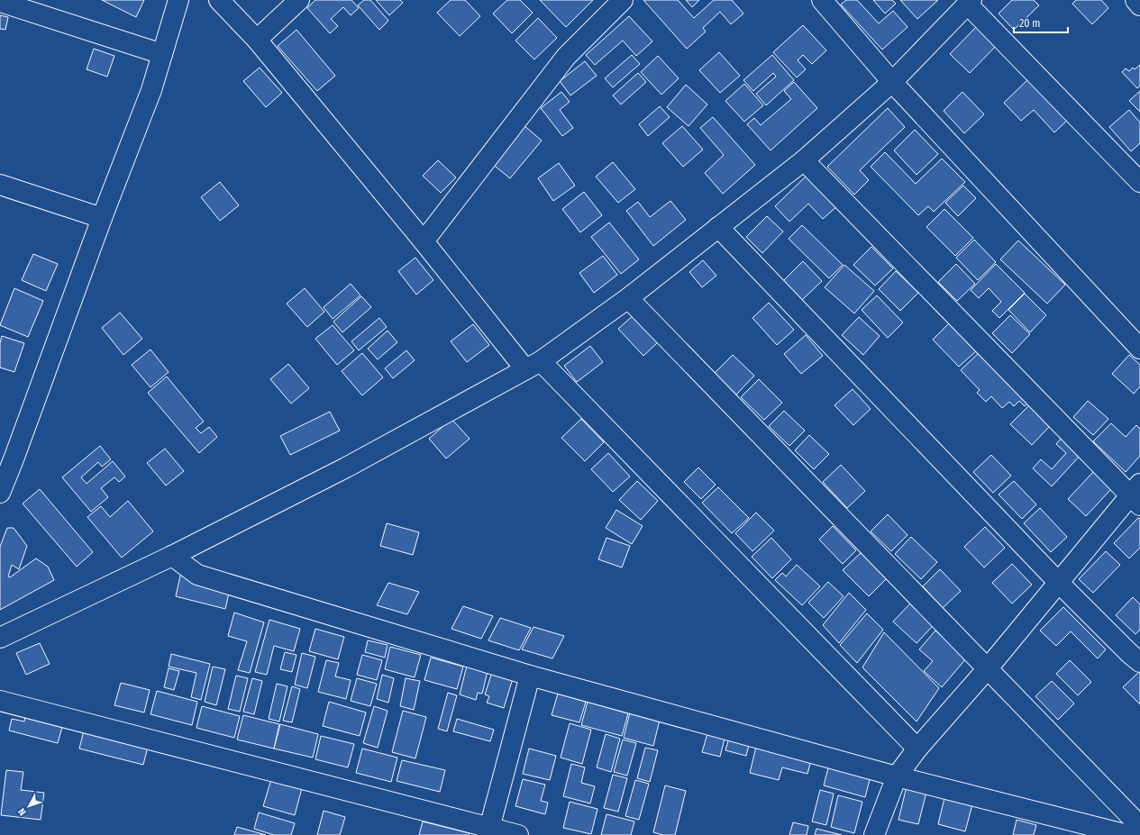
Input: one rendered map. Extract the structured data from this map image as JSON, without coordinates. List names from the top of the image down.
{
  "scale_bar": "20 m",
  "north": "bottom left"
}
